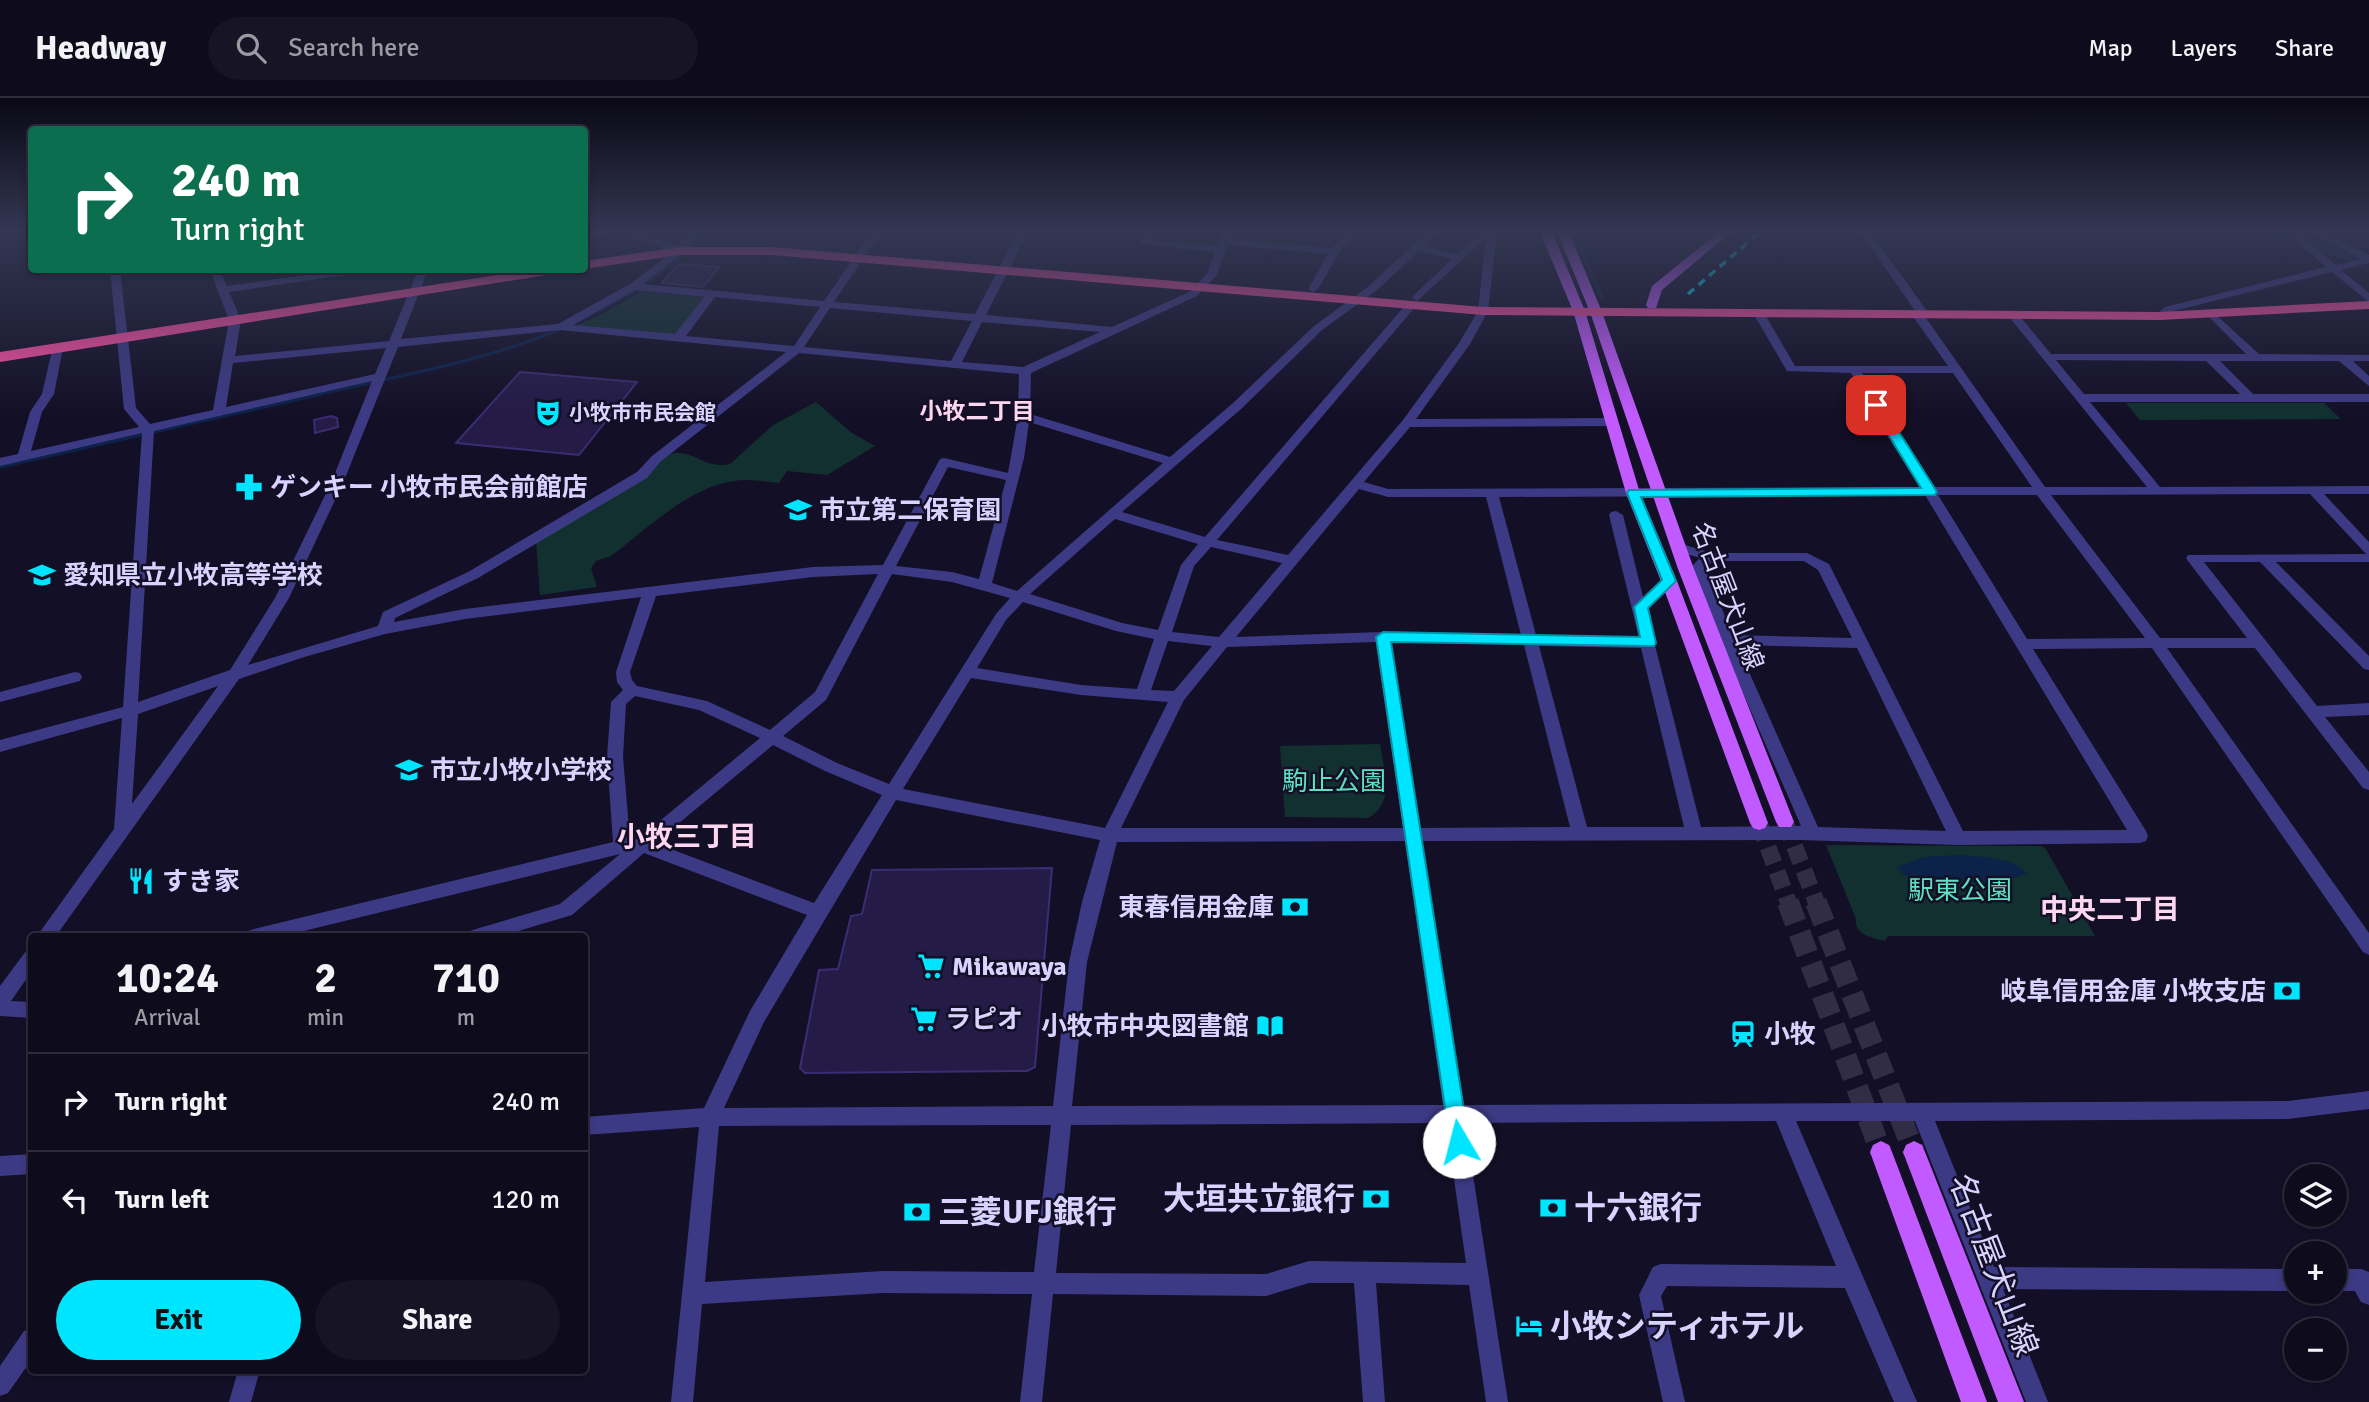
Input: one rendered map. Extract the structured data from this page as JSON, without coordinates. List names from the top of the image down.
{
  "streets": {
    "main road": ["名古屋犬山線"]
  },
  "districts": ["小牧二丁目", "小牧三丁目", "中央二丁目"],
  "parks": ["駒止公園", "駅東公園"],
  "places": {
    "theatre": ["小牧市市民会館"],
    "pharmacy": ["ゲンキー 小牧市民会前館店"],
    "school or university": ["市立第二保育園", "愛知県立小牧高等学校", "市立小牧小学校"],
    "restaurant": ["すき家"],
    "bank": [
      "東春信用金庫",
      "岐阜信用金庫 小牧支店",
      "大垣共立銀行",
      "十六銀行",
      "三菱UFJ銀行"
    ],
    "supermarket": ["Mikawaya", "ラピオ"],
    "library": ["小牧市中央図書館"],
    "station": ["小牧"],
    "hotel": ["小牧シティホテル"]
  },
  "page": {
    "header": "Headway",
    "search": "Search here",
    "nav": ["Map", "Layers", "Share"],
    "turn": ["240 m", "Turn right"],
    "eta": [
      "10:24",
      "Arrival",
      "2",
      "min",
      "710",
      "m"
    ],
    "list": [
      {
        "name": "Turn right",
        "value": "240 m"
      },
      {
        "name": "Turn left",
        "value": "120 m"
      }
    ],
    "map_buttons": ["+", "−"],
    "buttons": ["Exit", "Share"]
  }
}
